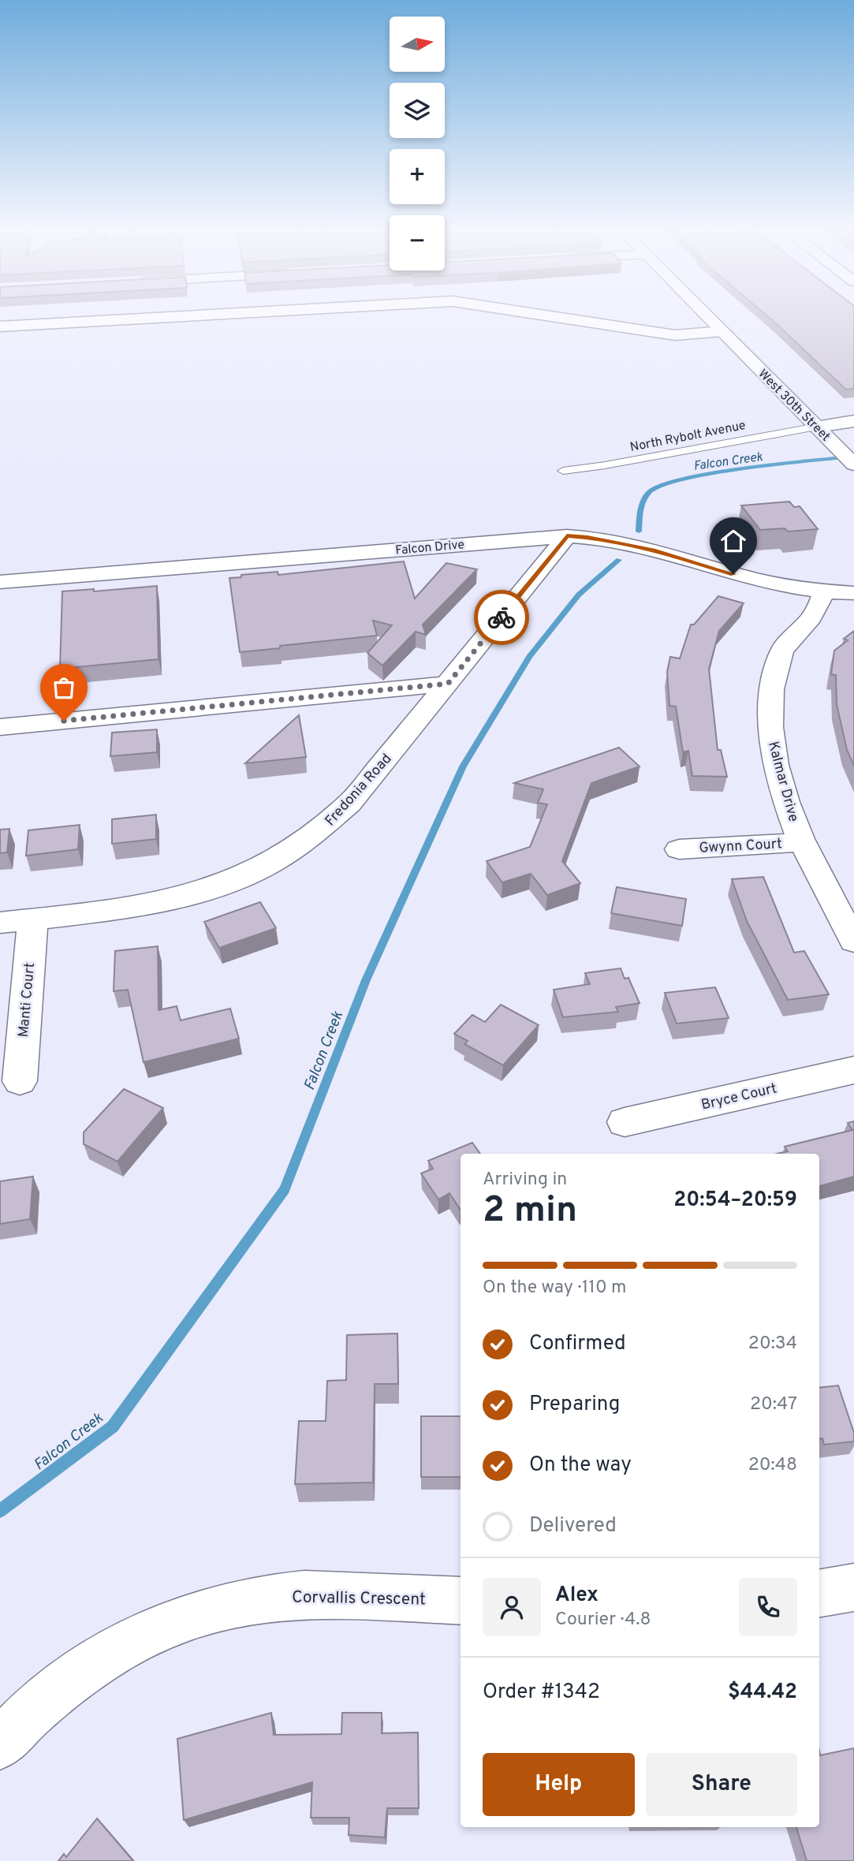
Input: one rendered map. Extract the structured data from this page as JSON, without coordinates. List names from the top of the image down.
{
  "streets": {
    "street": [
      "West 30th Street",
      "Falcon Drive",
      "Kalmar Drive",
      "Fredonia Road",
      "Gwynn Court",
      "Manti Court",
      "Bryce Court",
      "Corvallis Crescent"
    ],
    "lane": ["North Rybolt Avenue"]
  },
  "crossings": [
    ["West 30th Street", "North Rybolt Avenue"],
    ["Falcon Drive", "Kalmar Drive"],
    ["Falcon Drive", "Fredonia Road"],
    ["Kalmar Drive", "Gwynn Court"],
    ["Fredonia Road", "Manti Court"]
  ],
  "water": ["Falcon Creek"],
  "north": "right",
  "page": {
    "map_buttons": ["+", "−"],
    "heading": ["2 min", "Arriving in", "20:54–20:59"],
    "panel": [
      "Alex",
      "Courier · 4.8",
      "Order #1342",
      "$44.42"
    ],
    "bar": "On the way · 110 m",
    "list": [
      ["Confirmed", "20:34"],
      ["Preparing", "20:47"],
      ["On the way", "20:48"],
      "Delivered"
    ],
    "buttons": ["Help", "Share"]
  }
}
